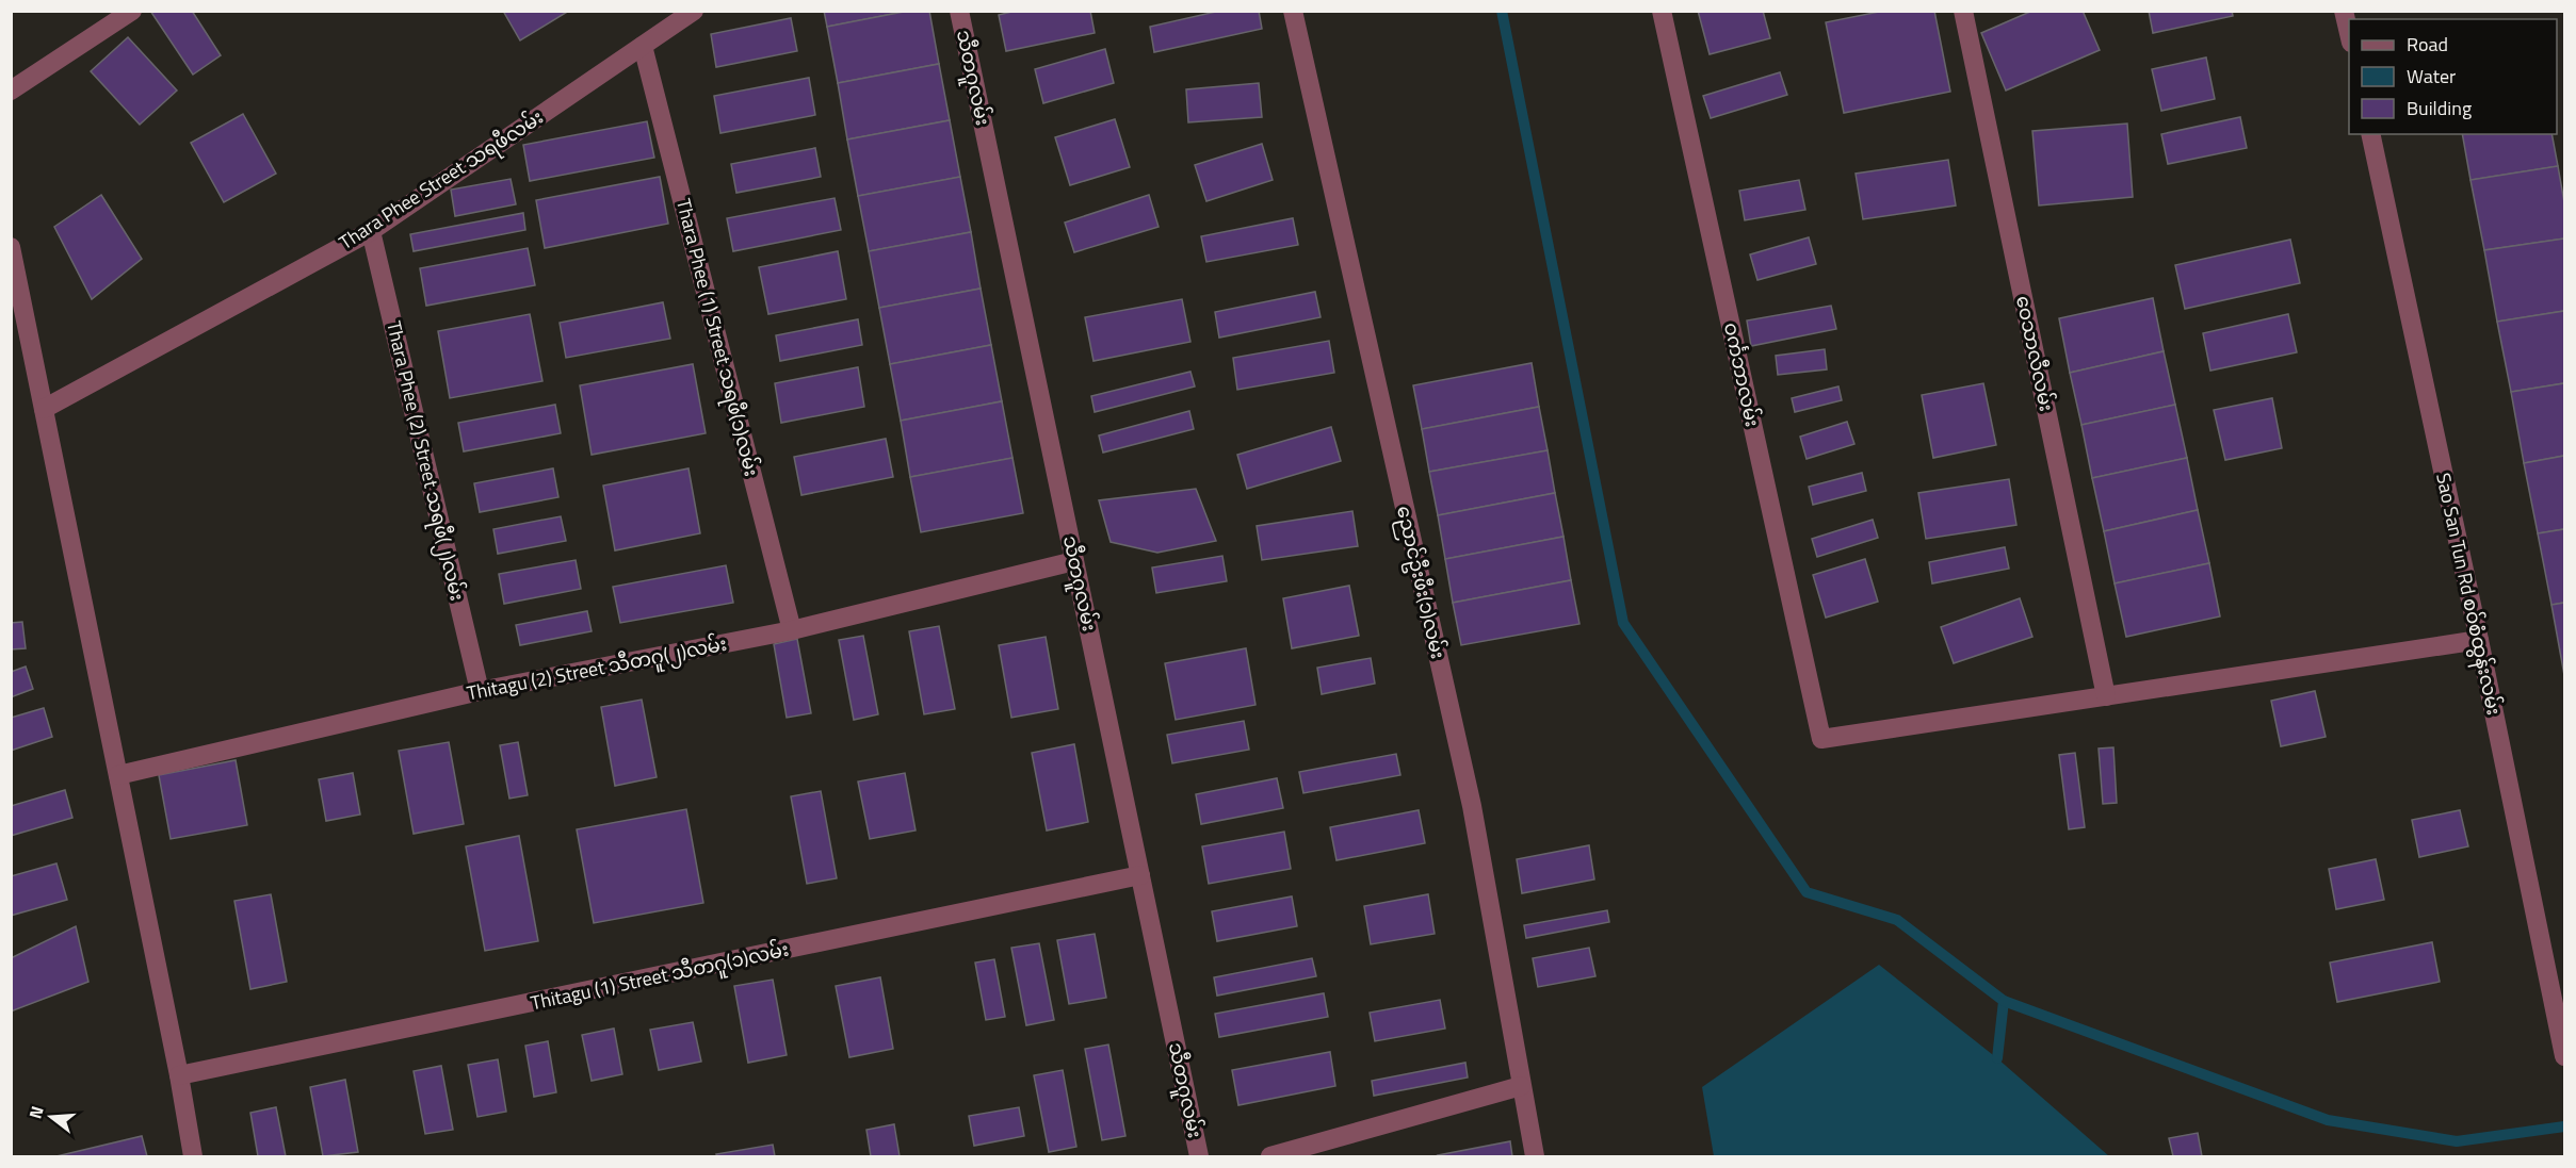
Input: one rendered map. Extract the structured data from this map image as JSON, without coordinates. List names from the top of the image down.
{
  "streets": {
    "street": [
      "သီတဂူလမ်း",
      "Thara Phee Street သရဖီလမ်း",
      "Thara Phee (1) Street သရဖီ(၁)လမ်း",
      "ဝေသာလီလမ်း",
      "ဝင်္ကဘာလမ်း",
      "Thara Phee (2) Street သရဖီ(၂)လမ်း",
      "ညောင်ဦးဖီး(၁)လမ်း",
      "Sao San Tun Rd စဝ်စံထွန်းလမ်း",
      "Thitagu (2) Street သီတဂူ(၂)လမ်း",
      "Thitagu (1) Street သီတဂူ(၁)လမ်း"
    ]
  },
  "crossings": [
    ["သီတဂူလမ်း", "Thitagu (2) Street သီတဂူ(၂)လမ်း"],
    ["သီတဂူလမ်း", "Thitagu (1) Street သီတဂူ(၁)လမ်း"],
    ["Thara Phee Street သရဖီလမ်း", "Thara Phee (1) Street သရဖီ(၁)လမ်း"],
    ["Thara Phee Street သရဖီလမ်း", "Thara Phee (2) Street သရဖီ(၂)လမ်း"],
    ["Thara Phee (1) Street သရဖီ(၁)လမ်း", "Thitagu (2) Street သီတဂူ(၂)လမ်း"],
    ["ဝေသာလီလမ်း", "ဝင်္ကဘာလမ်း"],
    ["Thara Phee (2) Street သရဖီ(၂)လမ်း", "Thitagu (2) Street သီတဂူ(၂)လမ်း"]
  ],
  "legend": ["Road", "Water", "Building"],
  "north": "left"
}
